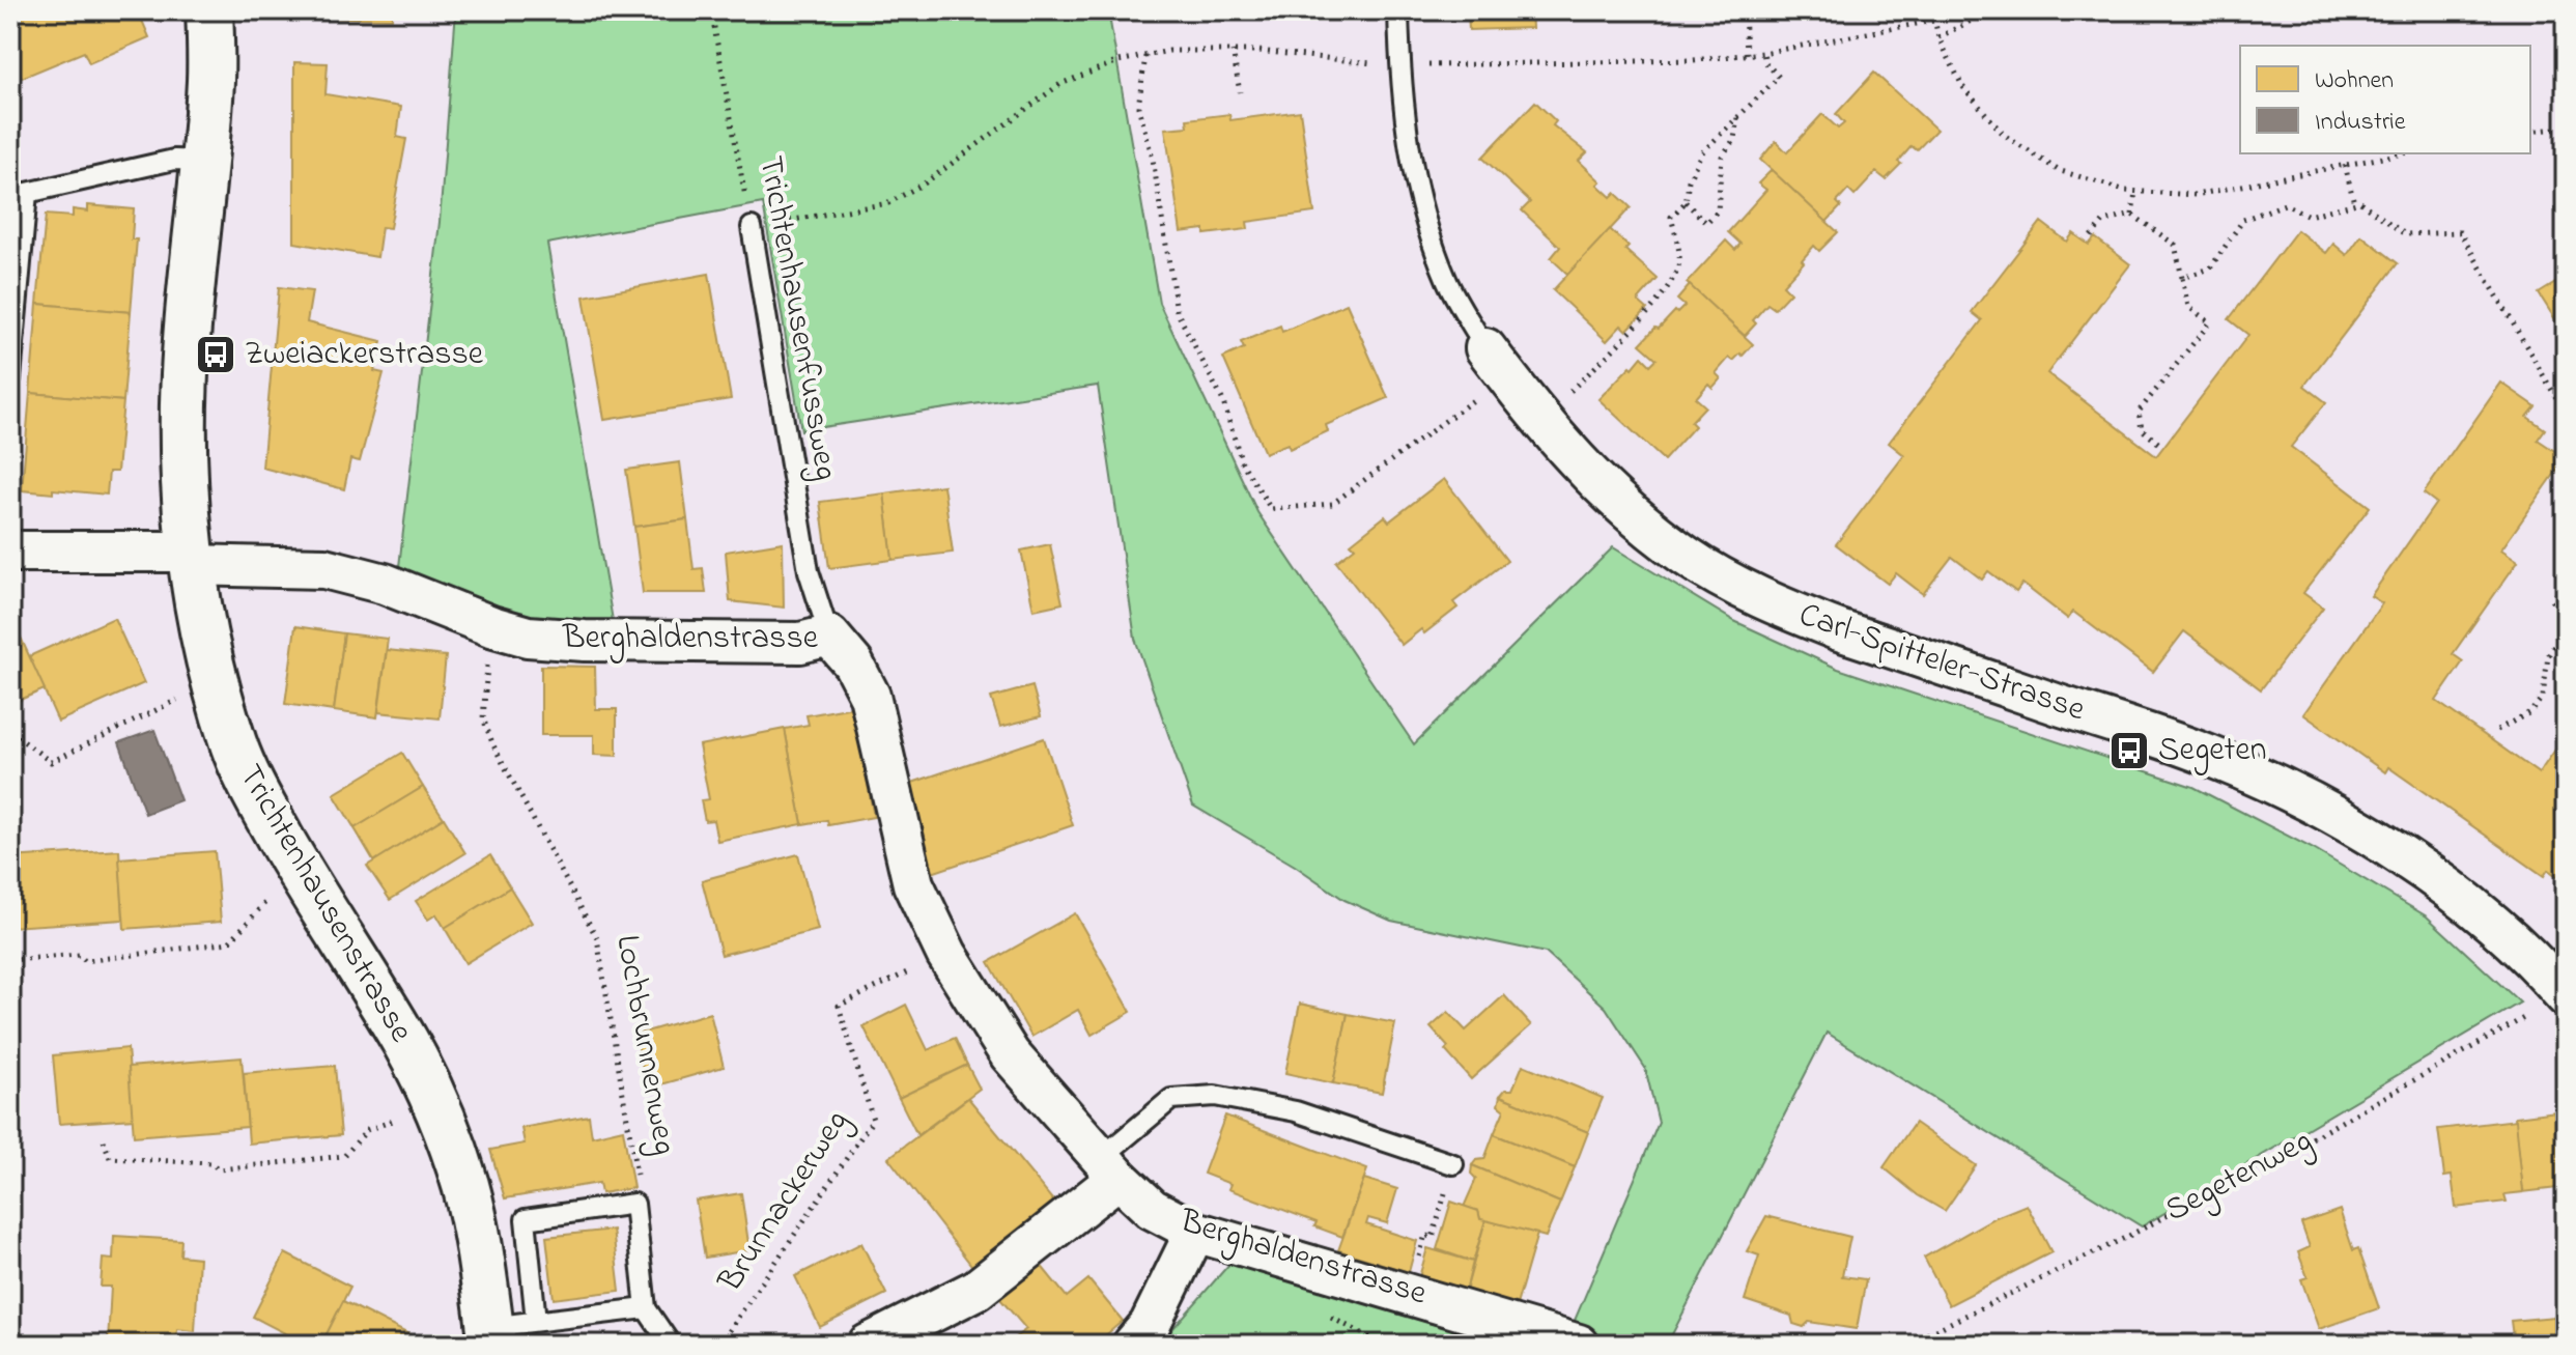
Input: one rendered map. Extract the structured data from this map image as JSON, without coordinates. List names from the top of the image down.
{
  "streets": {
    "street": ["Berghaldenstrasse", "Carl-Spitteler-Strasse", "Trichtenhausenstrasse"],
    "lane": ["Trichtenhausenfussweg", "Lochbrunnenweg"],
    "path": ["Segetenweg", "Brunnackerweg"]
  },
  "crossings": [
    ["Trichtenhausenfussweg", "Berghaldenstrasse"],
    ["Berghaldenstrasse", "Trichtenhausenstrasse"],
    ["Berghaldenstrasse", "Lochbrunnenweg"],
    ["Berghaldenstrasse", "Brunnackerweg"],
    ["Carl-Spitteler-Strasse", "Segetenweg"]
  ],
  "places": {
    "bus stop": ["Zweiackerstrasse", "Segeten"]
  },
  "legend": ["Wohnen", "Industrie"]
}
